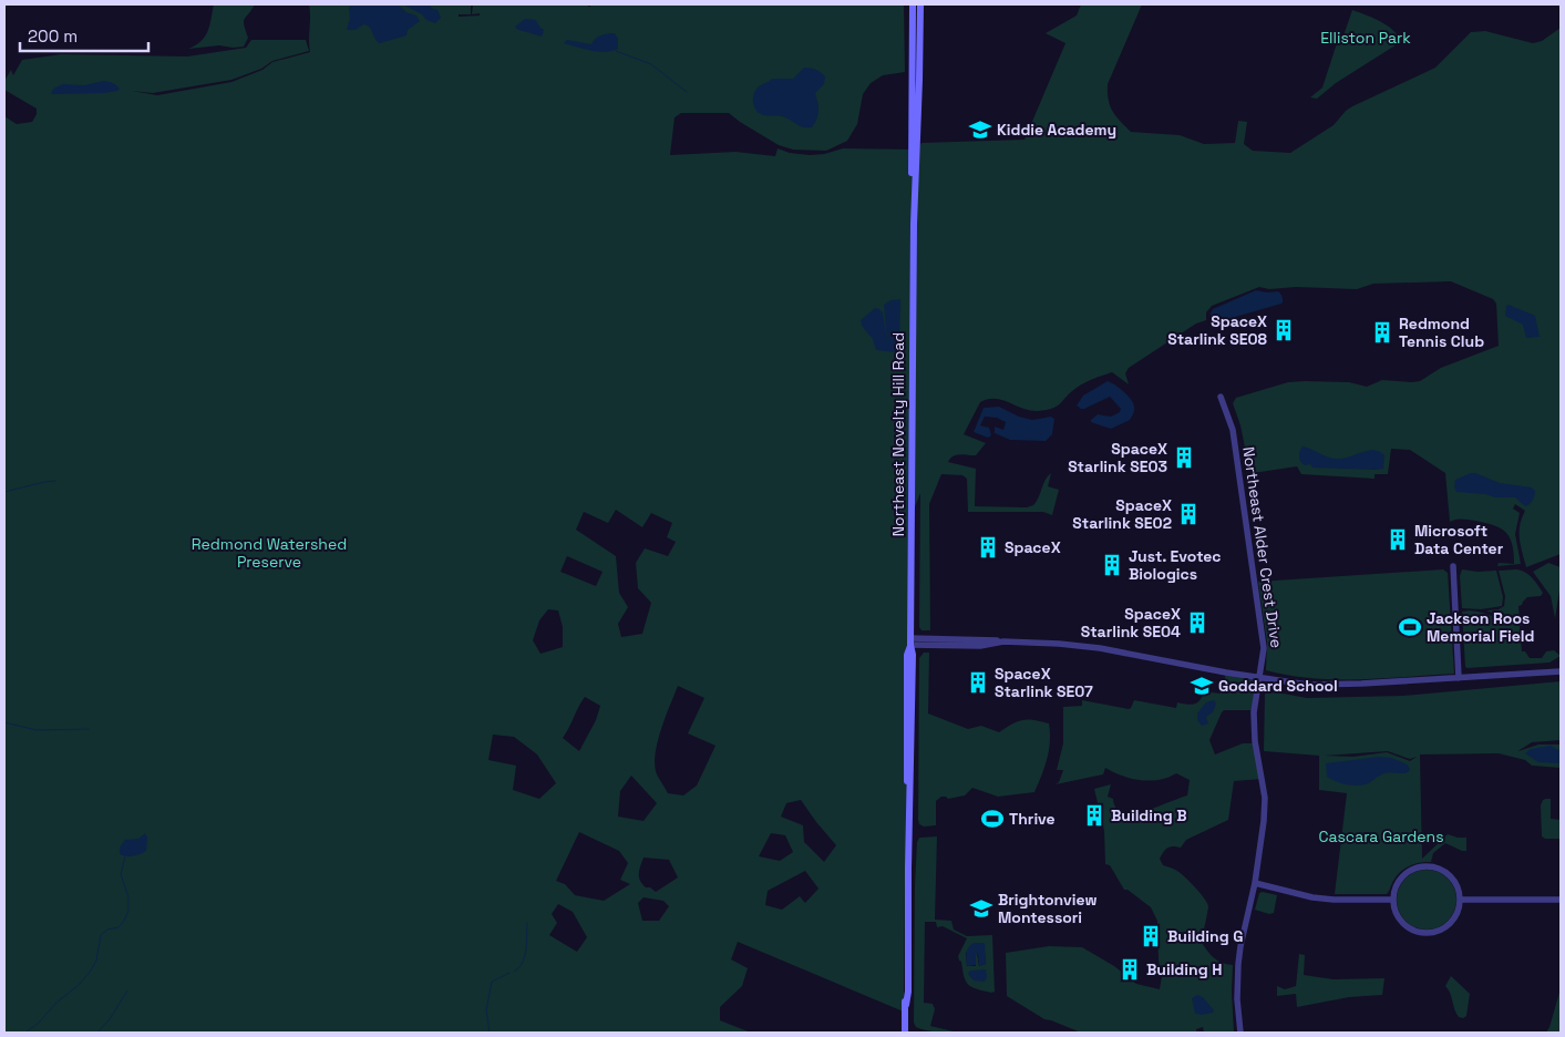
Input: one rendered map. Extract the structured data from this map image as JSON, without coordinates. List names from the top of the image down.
{
  "streets": {
    "main road": ["Northeast Novelty Hill Road"],
    "street": ["Northeast Alder Crest Drive"]
  },
  "parks": ["Elliston Park", "Redmond Watershed Preserve", "Cascara Gardens"],
  "places": {
    "school or university": ["Kiddie Academy", "Goddard School", "Brightonview Montessori"],
    "building": [
      "SpaceX Starlink SE08",
      "Redmond Tennis Club",
      "SpaceX Starlink SE03",
      "SpaceX Starlink SE02",
      "Microsoft Data Center",
      "SpaceX",
      "Just. Evotec Biologics",
      "SpaceX Starlink SE04",
      "SpaceX Starlink SE07",
      "Building B",
      "Building G",
      "Building H"
    ],
    "sports": ["Jackson Roos Memorial Field", "Thrive"]
  },
  "scale_bar": "200 m"
}
